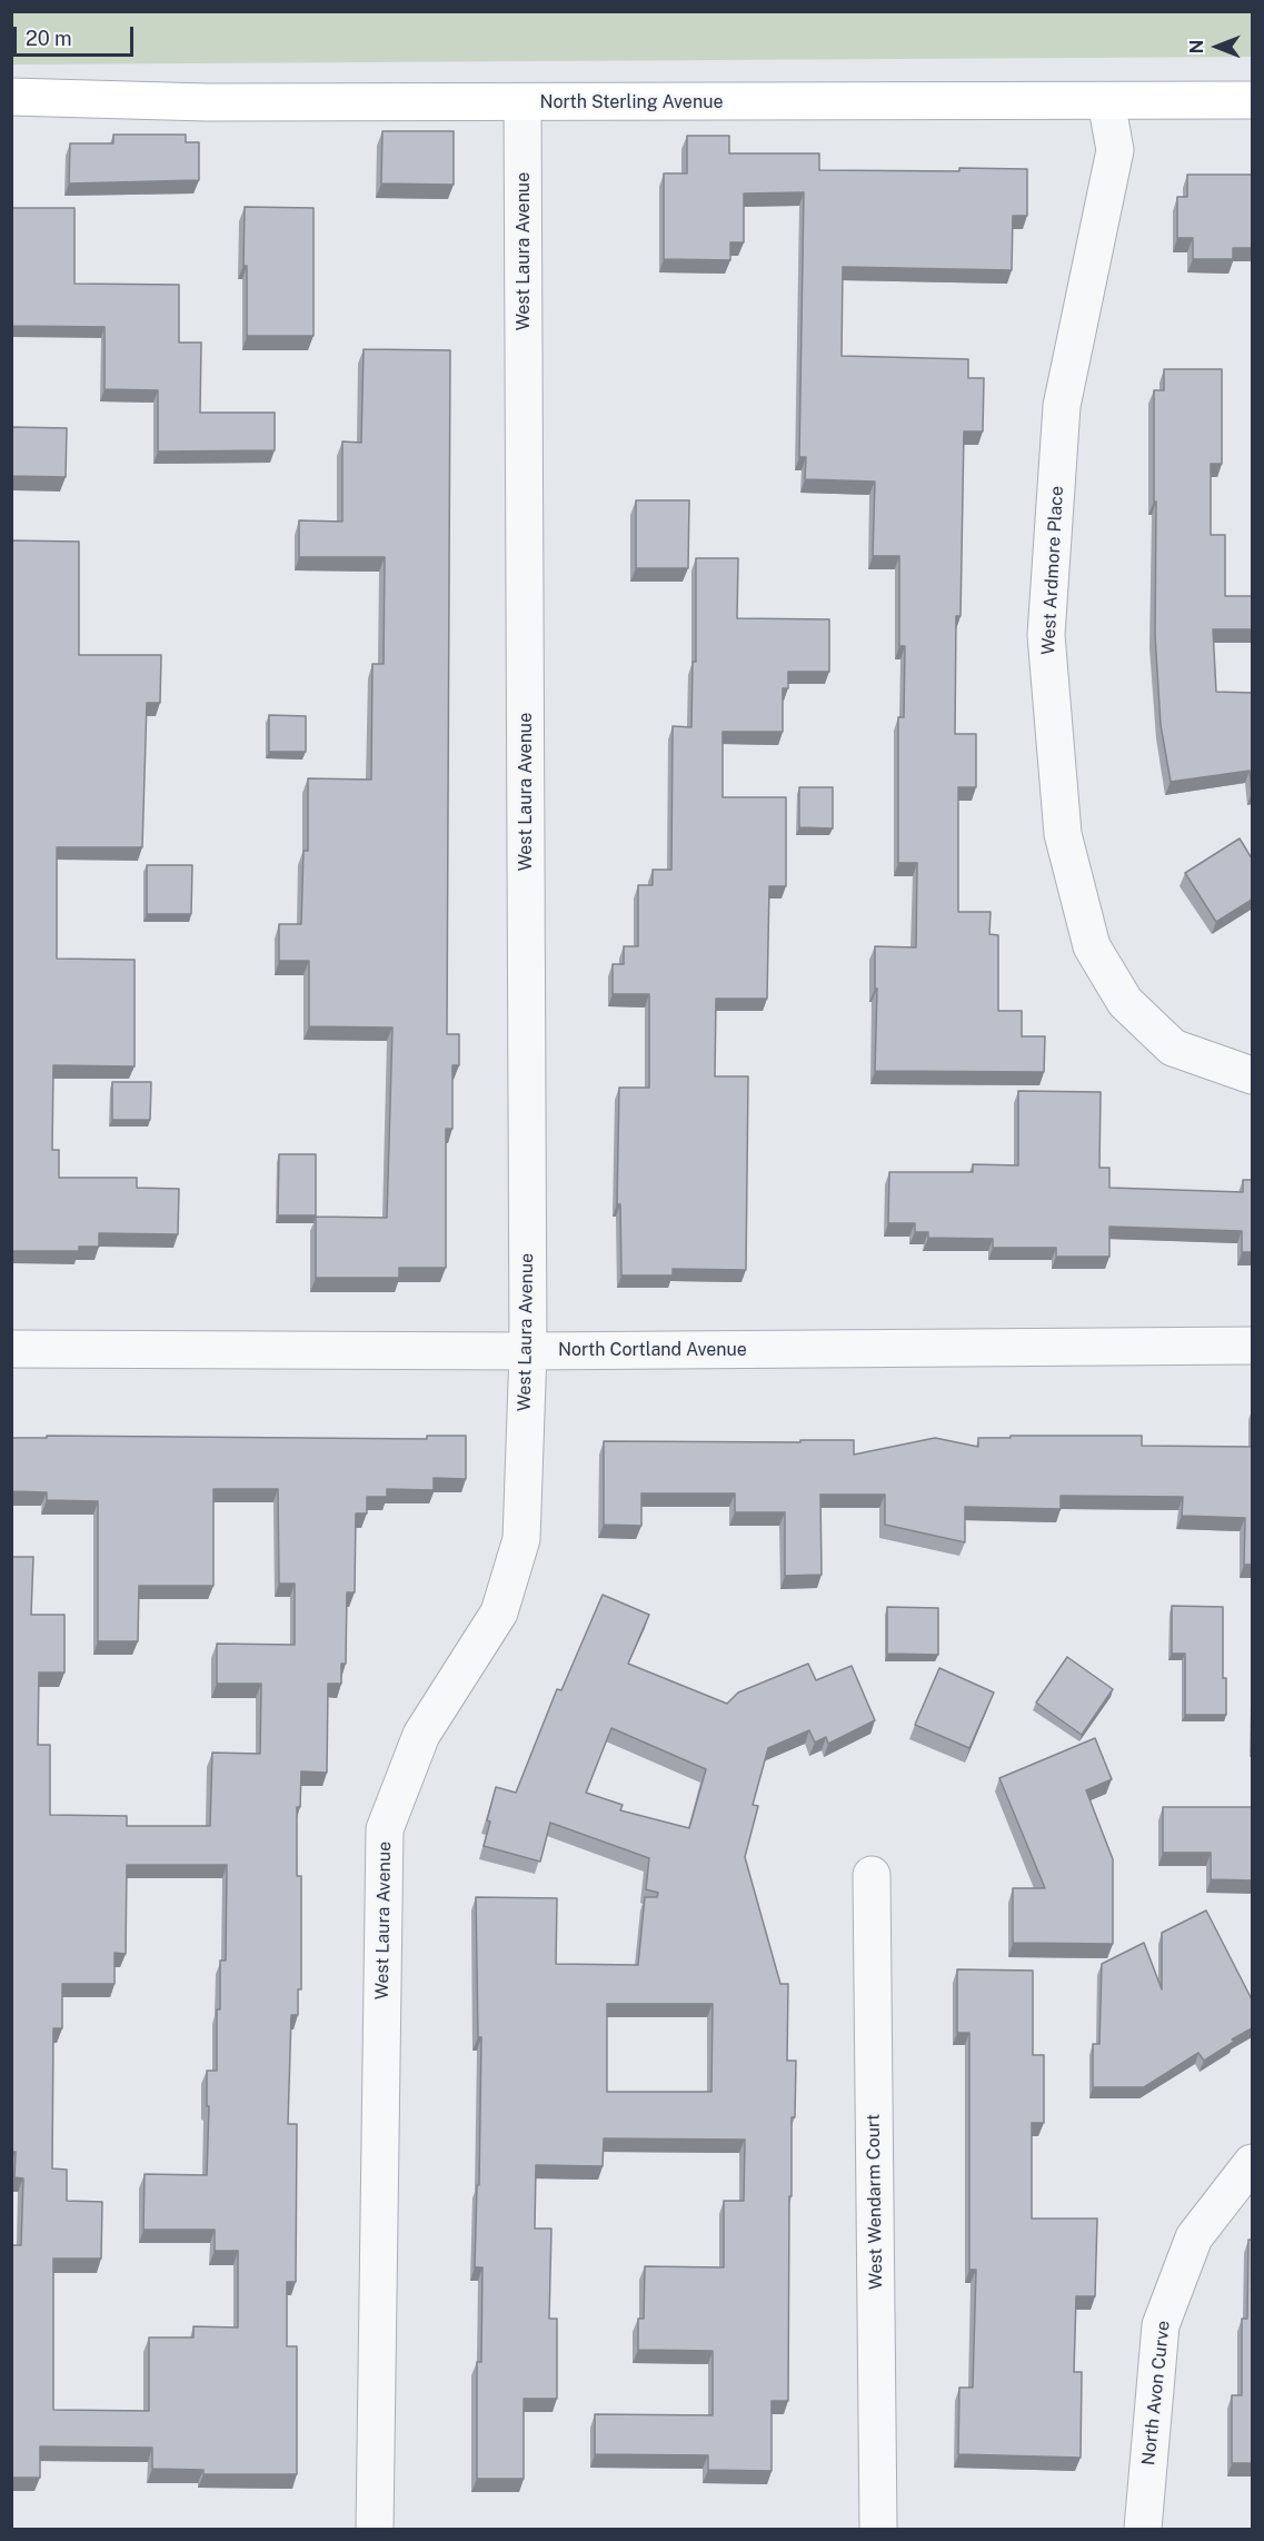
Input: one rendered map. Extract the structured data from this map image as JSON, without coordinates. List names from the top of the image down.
{
  "streets": {
    "street": [
      "North Sterling Avenue",
      "West Laura Avenue",
      "West Ardmore Place",
      "North Cortland Avenue",
      "West Wendarm Court",
      "North Avon Curve"
    ]
  },
  "crossings": [
    ["North Sterling Avenue", "West Laura Avenue"],
    ["North Sterling Avenue", "West Ardmore Place"],
    ["West Laura Avenue", "North Cortland Avenue"]
  ],
  "scale_bar": "20 m",
  "north": "left"
}
